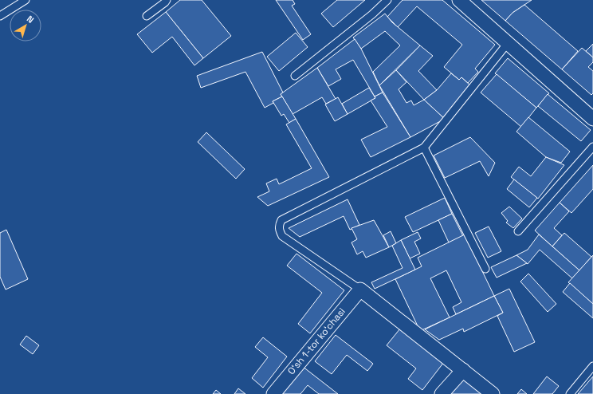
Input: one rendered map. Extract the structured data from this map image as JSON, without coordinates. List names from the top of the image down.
{
  "streets": {
    "street": ["O‘sh 1-tor koʻchasi"]
  },
  "north": "top right"
}
